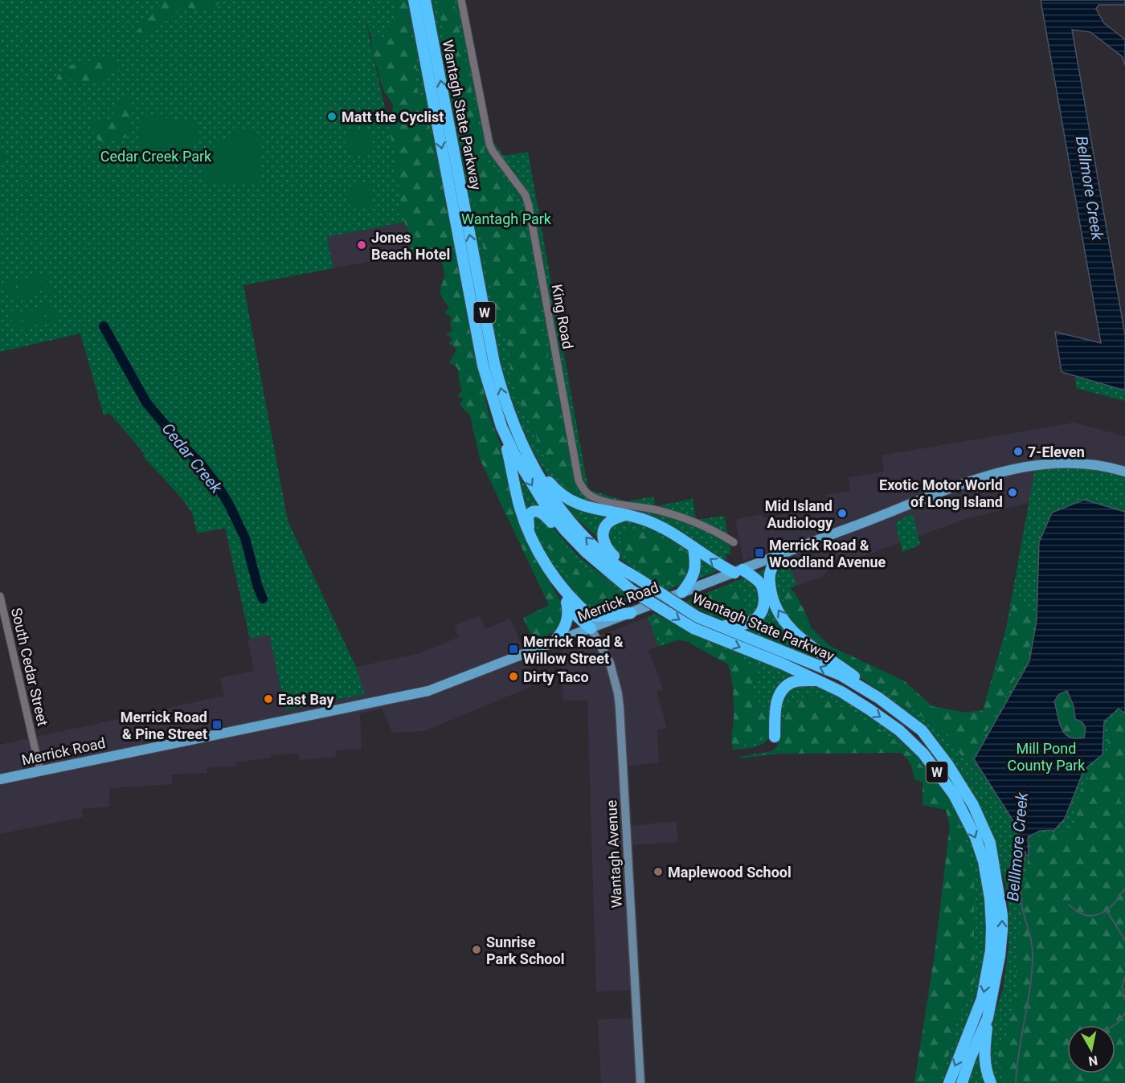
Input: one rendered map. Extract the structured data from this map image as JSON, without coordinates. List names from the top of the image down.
{
  "streets": {
    "highway": ["Wantagh State Parkway", "W"],
    "main road": ["Merrick Road", "Wantagh Avenue"],
    "street": ["King Road", "South Cedar Street"]
  },
  "crossings": [
    ["Merrick Road", "South Cedar Street"],
    ["Merrick Road", "Wantagh Avenue"]
  ],
  "water": ["Bellmore Creek", "Cedar Creek", "Belllmore Creek"],
  "parks": ["Cedar Creek Park", "Wantagh Park", "Mill Pond County Park"],
  "places": {
    "other": [
      "Matt the Cyclist",
      "Jones Beach Hotel",
      "7-Eleven",
      "Exotic Motor World of Long Island",
      "Mid Island Audiology",
      "Dirty Taco",
      "East Bay",
      "Maplewood School",
      "Sunrise Park School"
    ],
    "transit": ["Merrick Road & Woodland Avenue", "Merrick Road & Willow Street", "Merrick Road & Pine Street"]
  },
  "north": "bottom"
}
